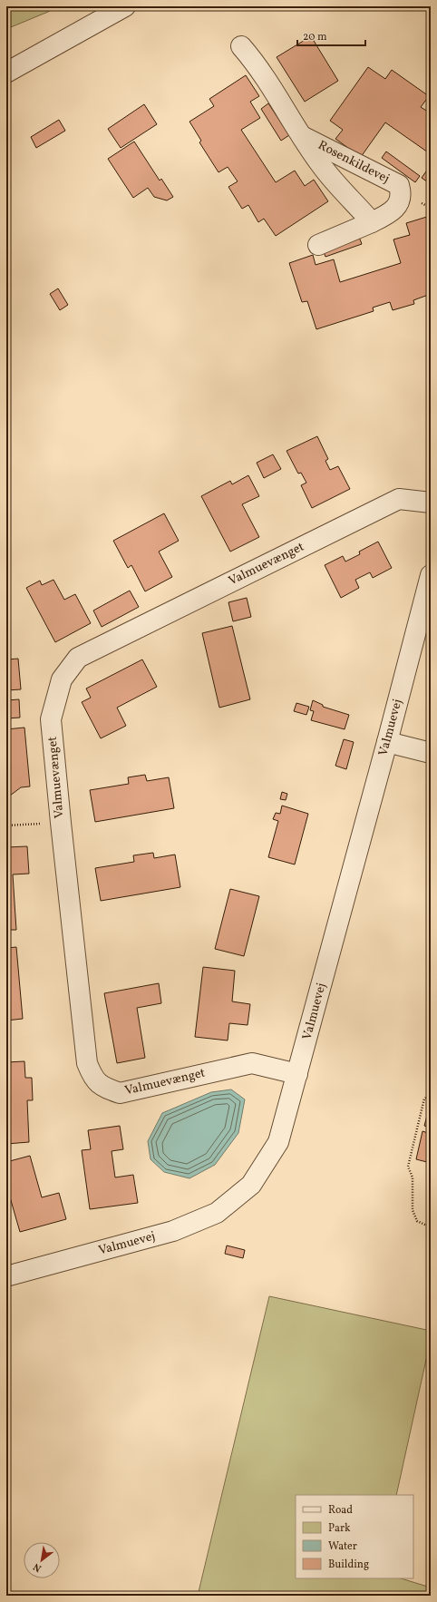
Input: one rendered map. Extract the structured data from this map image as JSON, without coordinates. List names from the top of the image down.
{
  "streets": {
    "street": ["Rosenkildevej", "Valmuevænget", "Valmuevej"]
  },
  "crossings": [
    ["Valmuevænget", "Valmuevej"]
  ],
  "legend": [
    "Road",
    "Park",
    "Water",
    "Building"
  ],
  "scale_bar": "20 m",
  "north": "bottom left"
}
